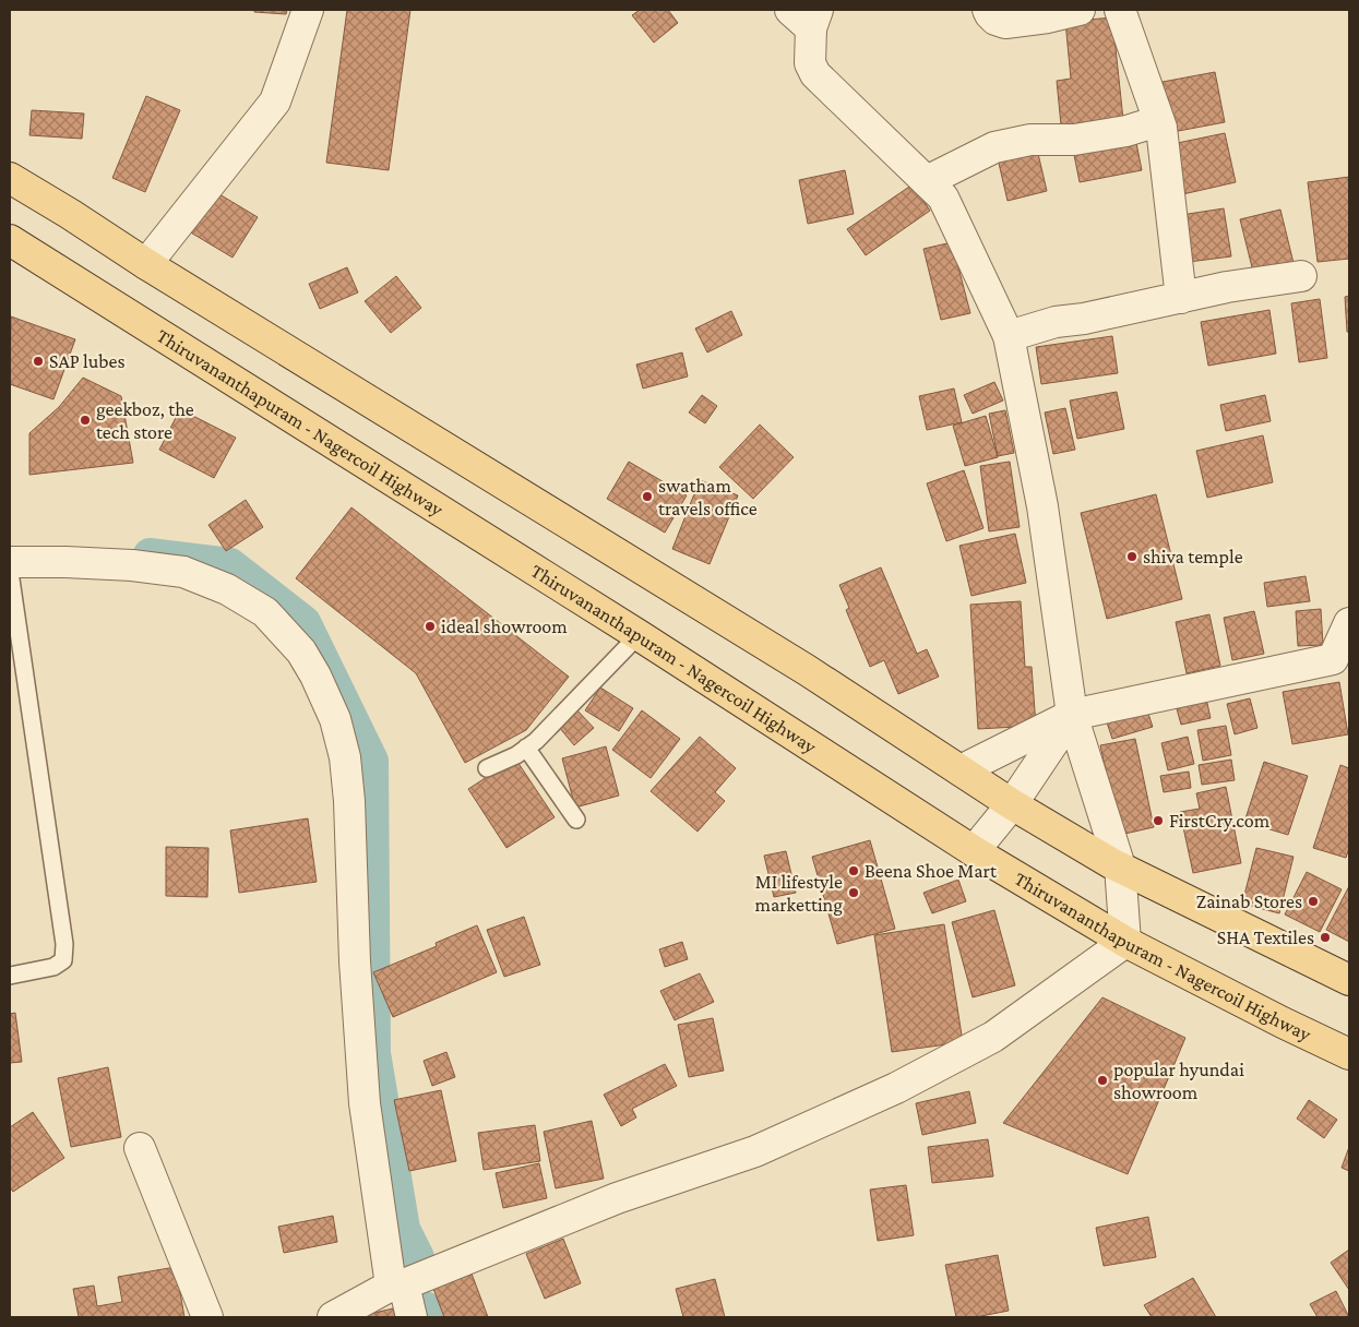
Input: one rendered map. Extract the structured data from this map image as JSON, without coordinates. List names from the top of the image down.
{
  "streets": {
    "main road": ["Thiruvananthapuram - Nagercoil Highway"]
  },
  "places": [
    "SAP lubes",
    "geekboz, the tech store",
    "swatham travels office",
    "shiva temple",
    "ideal showroom",
    "FirstCry.com",
    "Beena Shoe Mart",
    "MI lifestyle marketting",
    "Zainab Stores",
    "SHA Textiles",
    "popular hyundai showroom"
  ]
}
